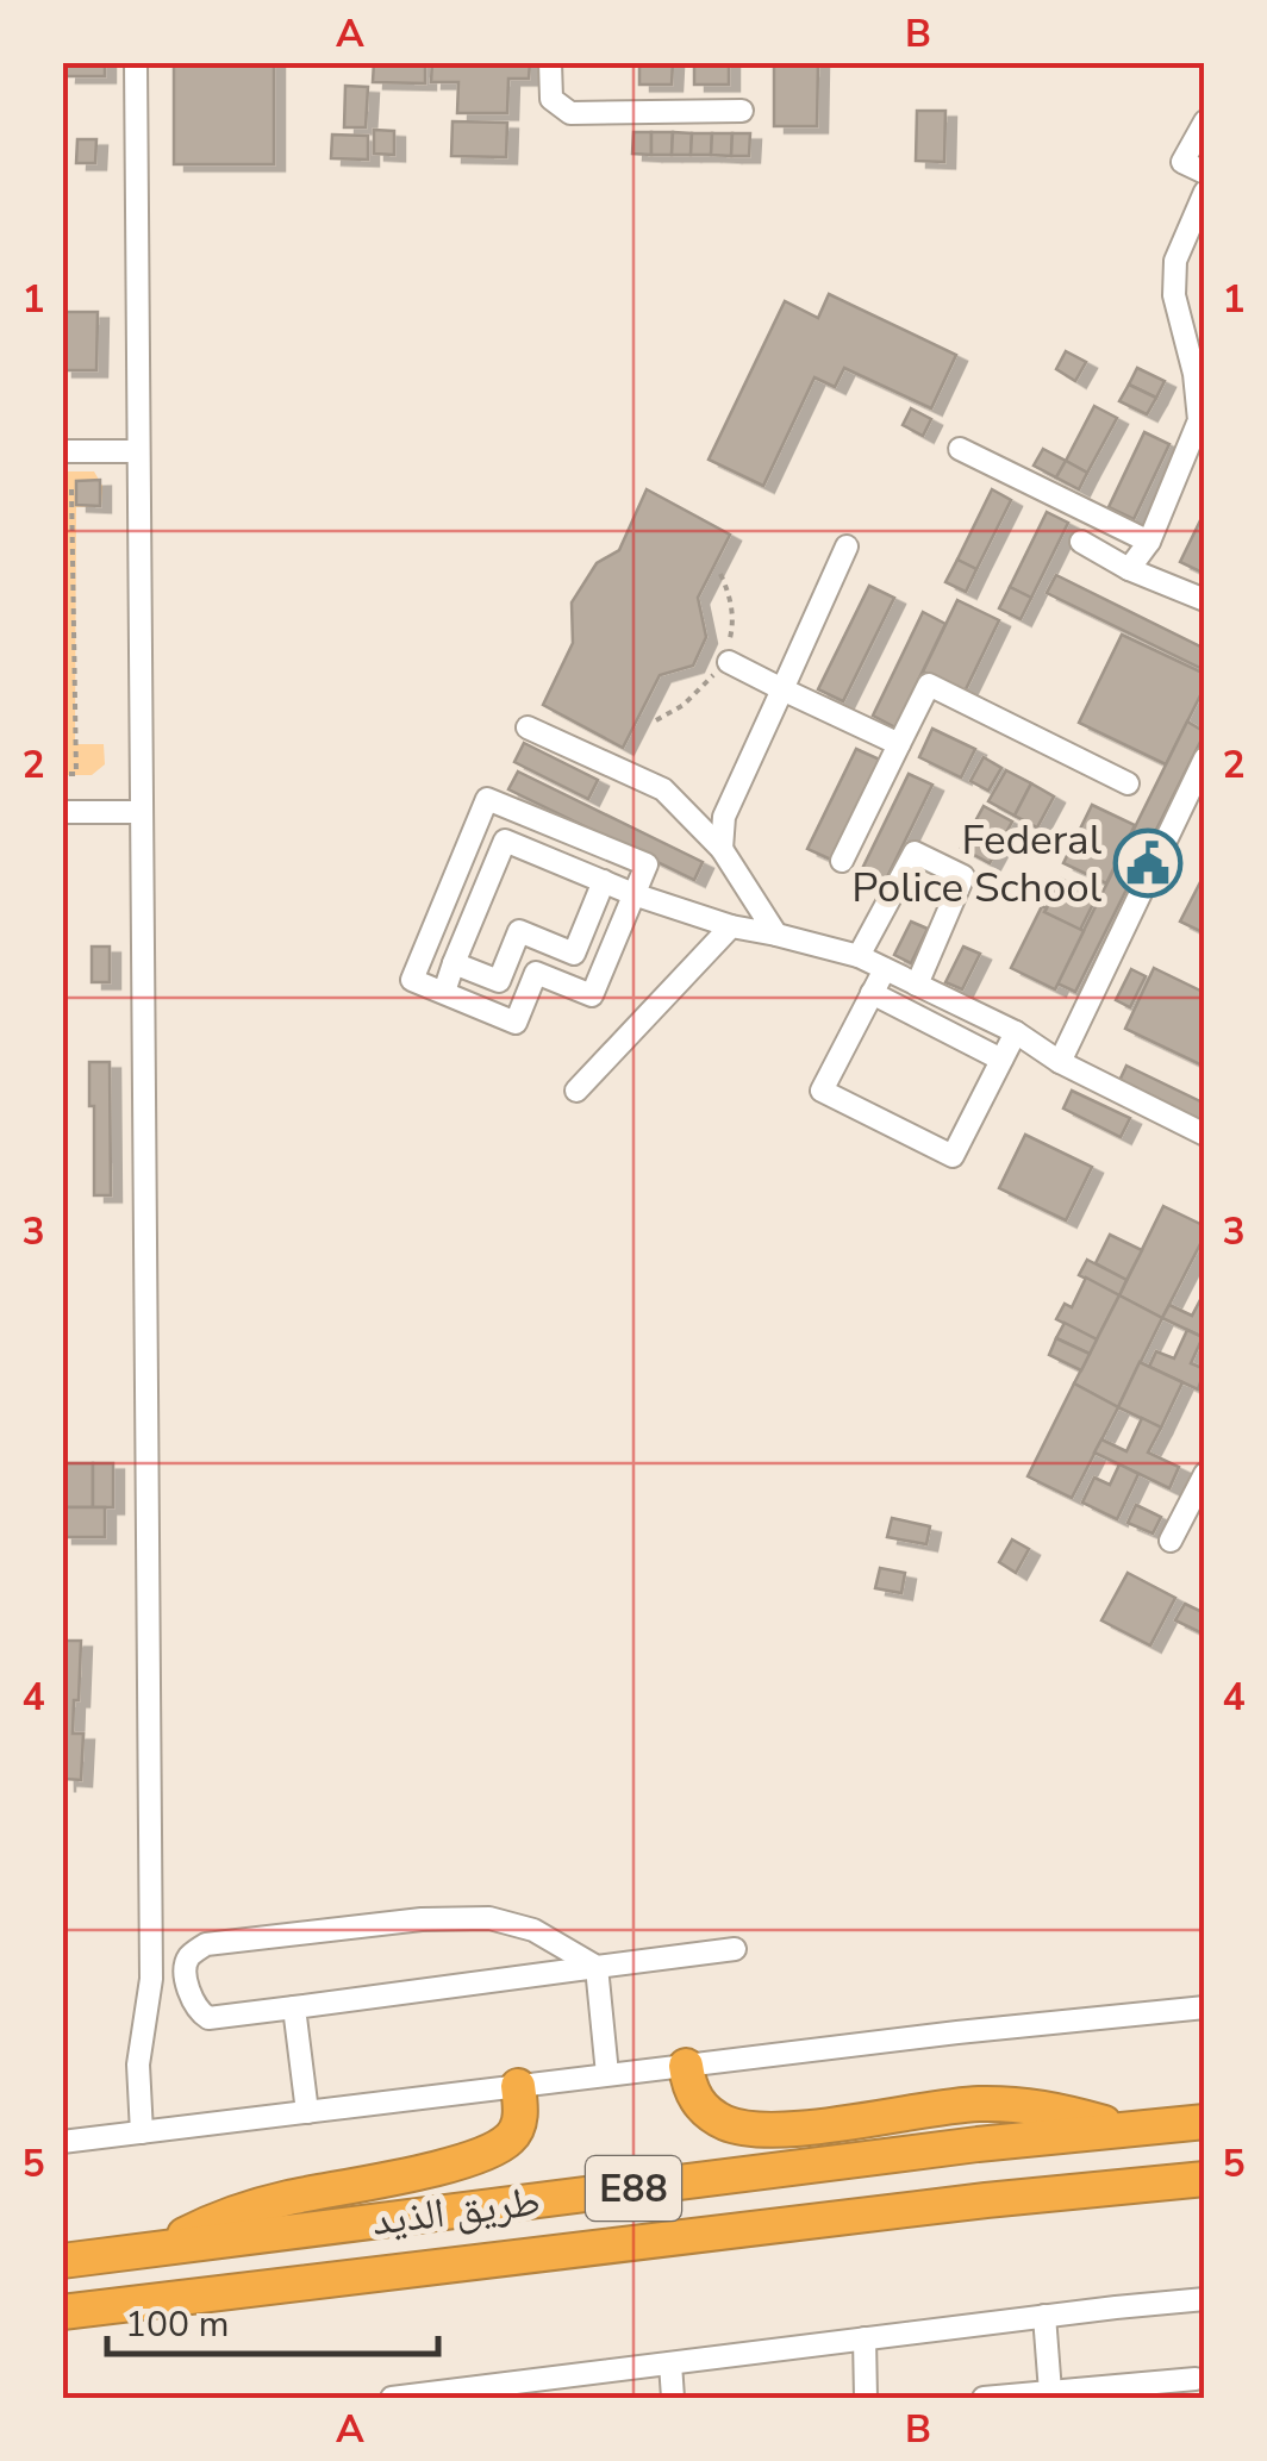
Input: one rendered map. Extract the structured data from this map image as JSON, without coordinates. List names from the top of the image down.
{
  "streets": {
    "highway": ["E88", "طريق الذيد"]
  },
  "places": {
    "public building": ["Federal Police School"]
  },
  "scale_bar": "100 m",
  "grid": {
    "columns": ["A", "B"],
    "rows": [
      "1",
      "2",
      "3",
      "4",
      "5"
    ]
  }
}
